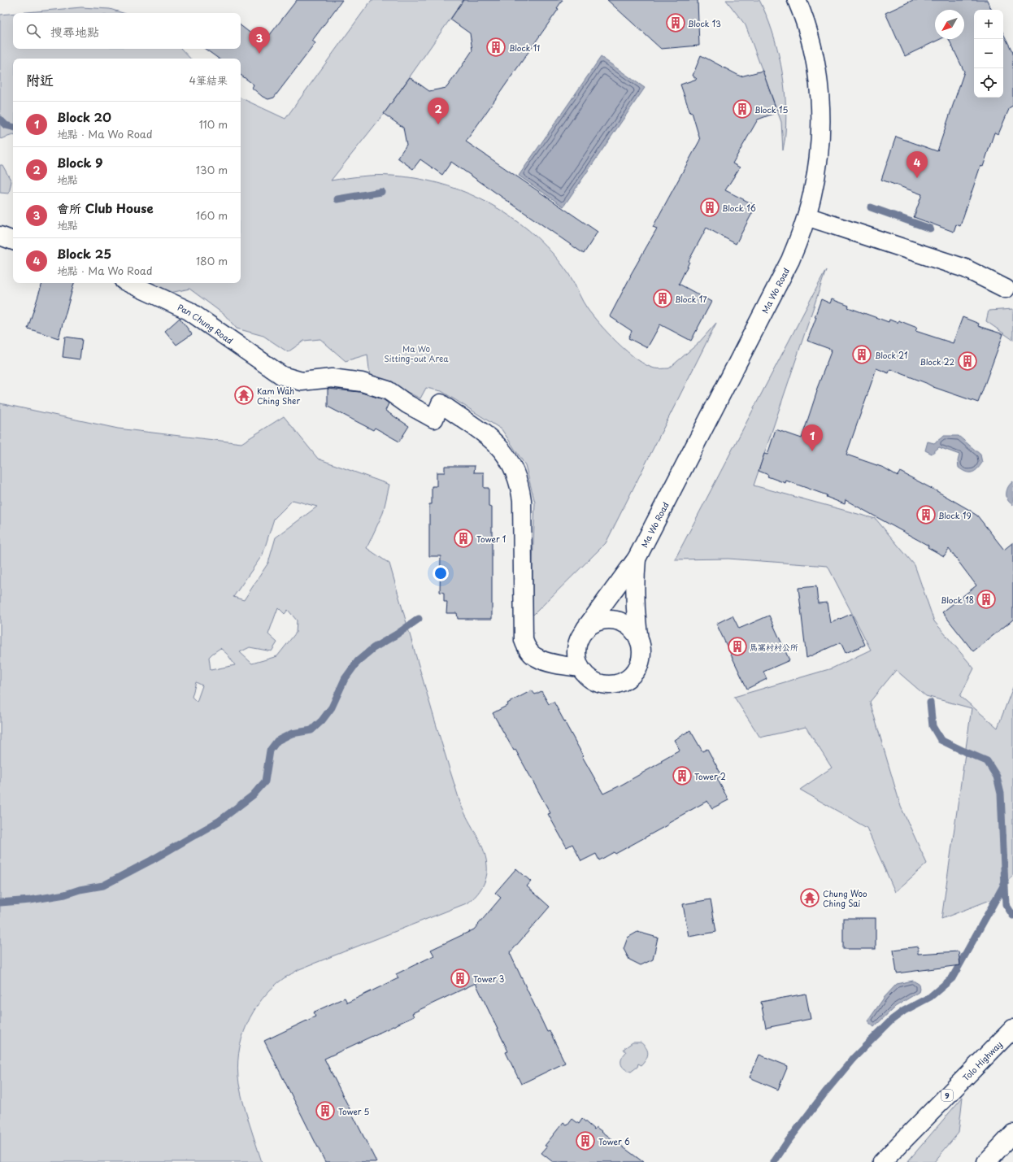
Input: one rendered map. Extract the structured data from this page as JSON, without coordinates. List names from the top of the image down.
{
  "streets": {
    "main road": [
      "Ma Wo Road",
      "Pan Chung Road",
      "Tolo Highway",
      "9"
    ]
  },
  "crossings": [
    ["Ma Wo Road", "Pan Chung Road"]
  ],
  "parks": ["Ma Wo Sitting-out Area"],
  "places": {
    "building": [
      "Block 13",
      "Block 11",
      "Block 15",
      "Block 16",
      "Block 17",
      "Block 21",
      "Block 22",
      "Block 19",
      "Tower 1",
      "Block 18",
      "馬窩村村公所",
      "Tower 2",
      "Tower 3",
      "Tower 5",
      "Tower 6"
    ],
    "temple": ["Kam Wah Ching Sher", "Chung Woo Ching Sai"]
  },
  "north": "bottom left",
  "page": {
    "map_buttons": ["+", "−"],
    "search": "搜尋地點",
    "pins": [
      "3",
      "2",
      "4",
      "1"
    ],
    "heading": ["附近", "4筆結果"],
    "list": [
      {
        "mark": "1",
        "name": "Block 20",
        "note": "地點 · Ma Wo Road",
        "value": "110 m"
      },
      {
        "mark": "2",
        "name": "Block 9",
        "note": "地點",
        "value": "130 m"
      },
      {
        "mark": "3",
        "name": "會所 Club House",
        "note": "地點",
        "value": "160 m"
      },
      {
        "mark": "4",
        "name": "Block 25",
        "note": "地點 · Ma Wo Road",
        "value": "180 m"
      }
    ]
  }
}
